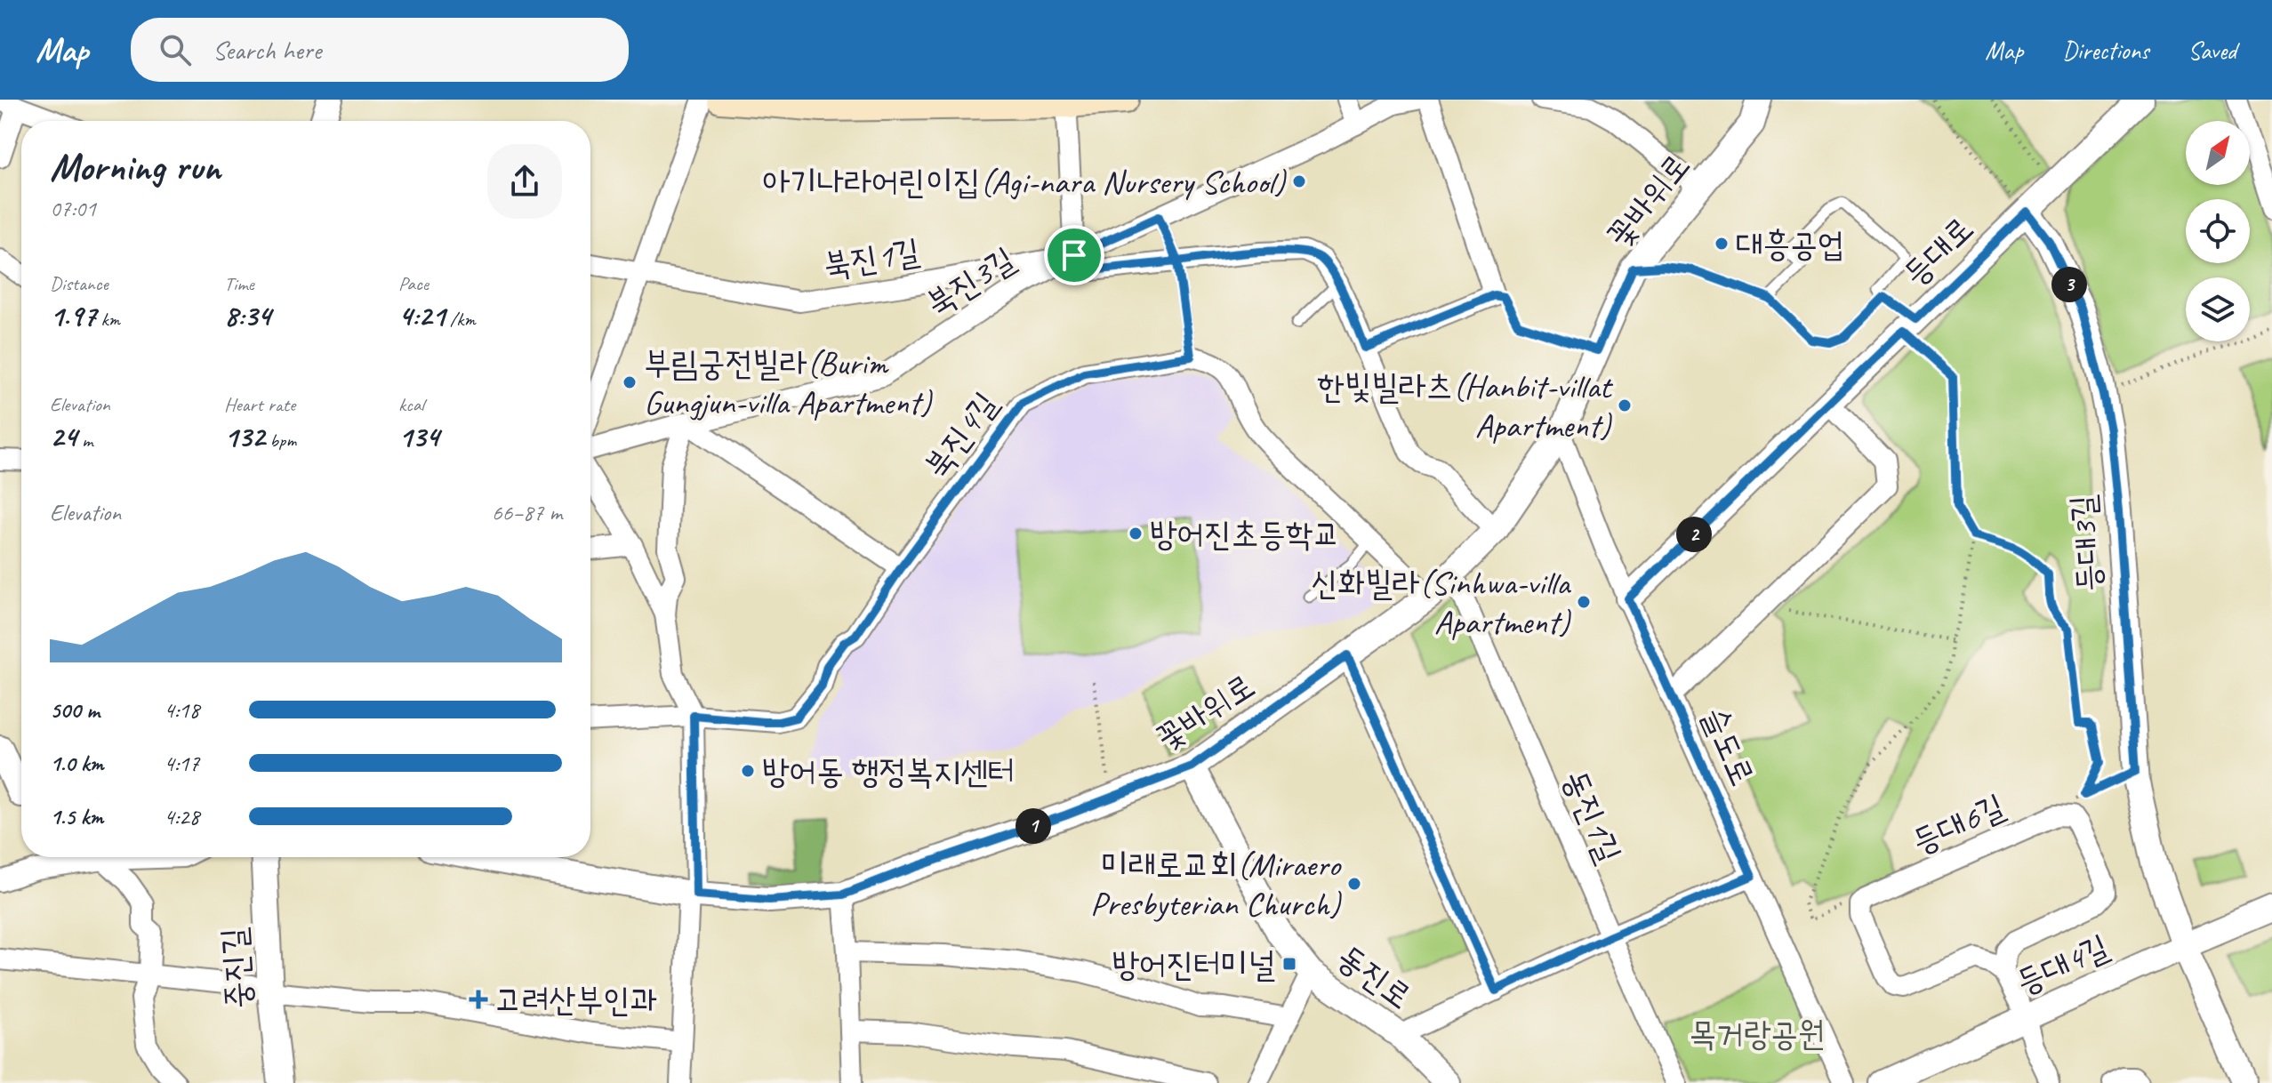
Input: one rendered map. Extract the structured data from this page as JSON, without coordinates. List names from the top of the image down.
{
  "streets": {
    "street": [
      "꽃바위로",
      "등대로",
      "북진1길",
      "북진3길",
      "북진4길",
      "등대3길",
      "슬도로",
      "동진1길",
      "등대6길",
      "등대4길",
      "중진길",
      "동진로"
    ]
  },
  "crossings": [
    ["꽃바위로", "슬도로"],
    ["꽃바위로", "동진1길"],
    ["꽃바위로", "동진로"],
    ["등대로", "등대3길"],
    ["등대로", "슬도로"],
    ["북진1길", "북진3길"],
    ["등대3길", "등대4길"]
  ],
  "parks": ["목거랑공원"],
  "places": {
    "other": [
      "아기나라어린이집(Agi-nara Nursery School)",
      "대흥공업",
      "부림궁전빌라(Burim Gungjun-villa Apartment)",
      "한빛빌라츠(Hanbit-villat Apartment)",
      "방어진초등학교",
      "신화빌라(Sinhwa-villa Apartment)",
      "방어동 행정복지센터",
      "미래로교회(Miraero Presbyterian Church)"
    ],
    "transit": ["방어진터미널"],
    "health": ["고려산부인과"]
  },
  "north": "top right",
  "page": {
    "header": "Map",
    "search": "Search here",
    "nav": ["Map", "Directions", "Saved"],
    "heading": ["Morning run", "07:01"],
    "stats": [
      ["Distance", "1.97 km"],
      ["Time", "8:34"],
      ["Pace", "4:21 /km"],
      ["Elevation", "24 m"],
      ["Heart rate", "132 bpm"],
      ["kcal", "134"]
    ],
    "pins": ["3", "2", "1"],
    "chart": ["Elevation", "66–87 m"],
    "list": [
      {
        "name": "500 m",
        "note": "4:18"
      },
      {
        "name": "1.0 km",
        "note": "4:17"
      },
      {
        "name": "1.5 km",
        "note": "4:28"
      }
    ]
  }
}
